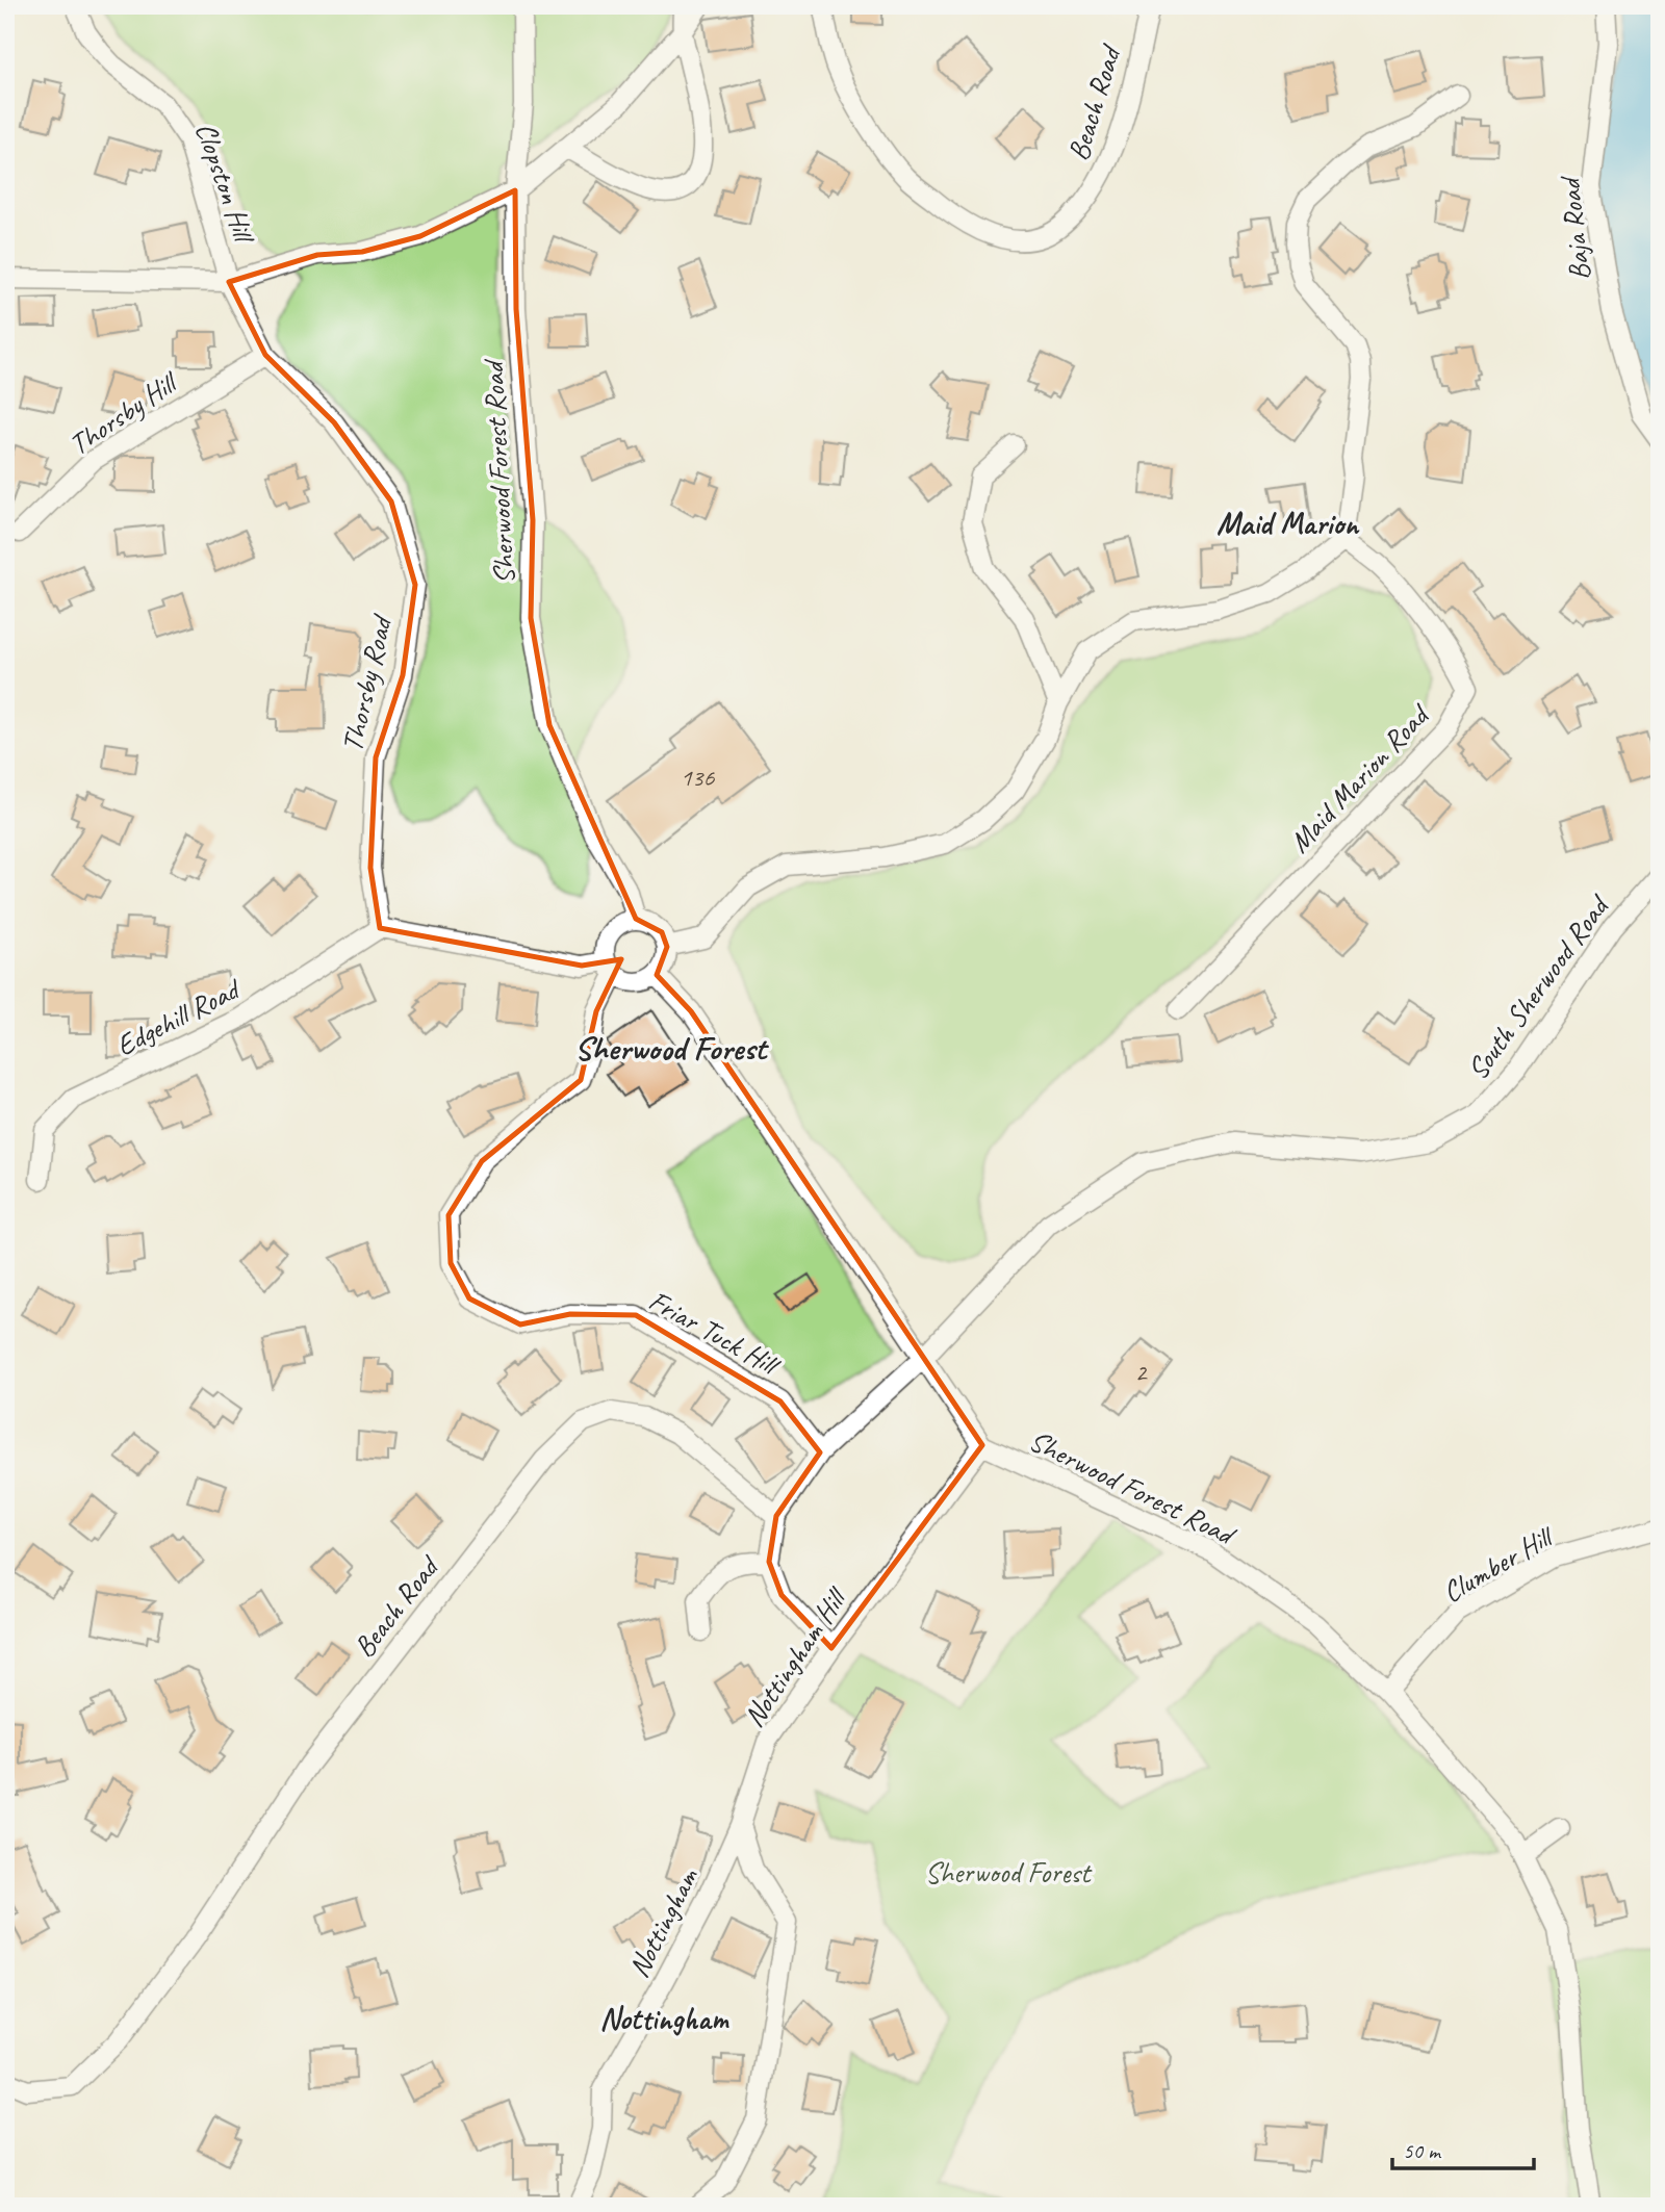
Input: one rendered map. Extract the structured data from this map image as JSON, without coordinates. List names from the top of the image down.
{
  "streets": {
    "street": [
      "Beach Road",
      "Clopston Hill",
      "Baja Road",
      "Thorsby Hill",
      "Sherwood Forest Road",
      "Thorsby Road",
      "Maid Marion Road",
      "South Sherwood Road",
      "Edgehill Road",
      "Friar Tuck Hill",
      "Clumber Hill",
      "Nottingham Hill",
      "Nottingham"
    ]
  },
  "crossings": [
    ["Clopston Hill", "Sherwood Forest Road"],
    ["Clopston Hill", "Thorsby Road"],
    ["Thorsby Hill", "Thorsby Road"],
    ["Sherwood Forest Road", "South Sherwood Road"],
    ["Sherwood Forest Road", "Friar Tuck Hill"],
    ["Sherwood Forest Road", "Clumber Hill"],
    ["Sherwood Forest Road", "Nottingham Hill"],
    ["Thorsby Road", "Edgehill Road"],
    ["Nottingham Hill", "Nottingham"]
  ],
  "districts": ["Maid Marion", "Sherwood Forest", "Nottingham"],
  "parks": ["Sherwood Forest"],
  "house_numbers": ["136", "2"],
  "scale_bar": "50 m"
}
